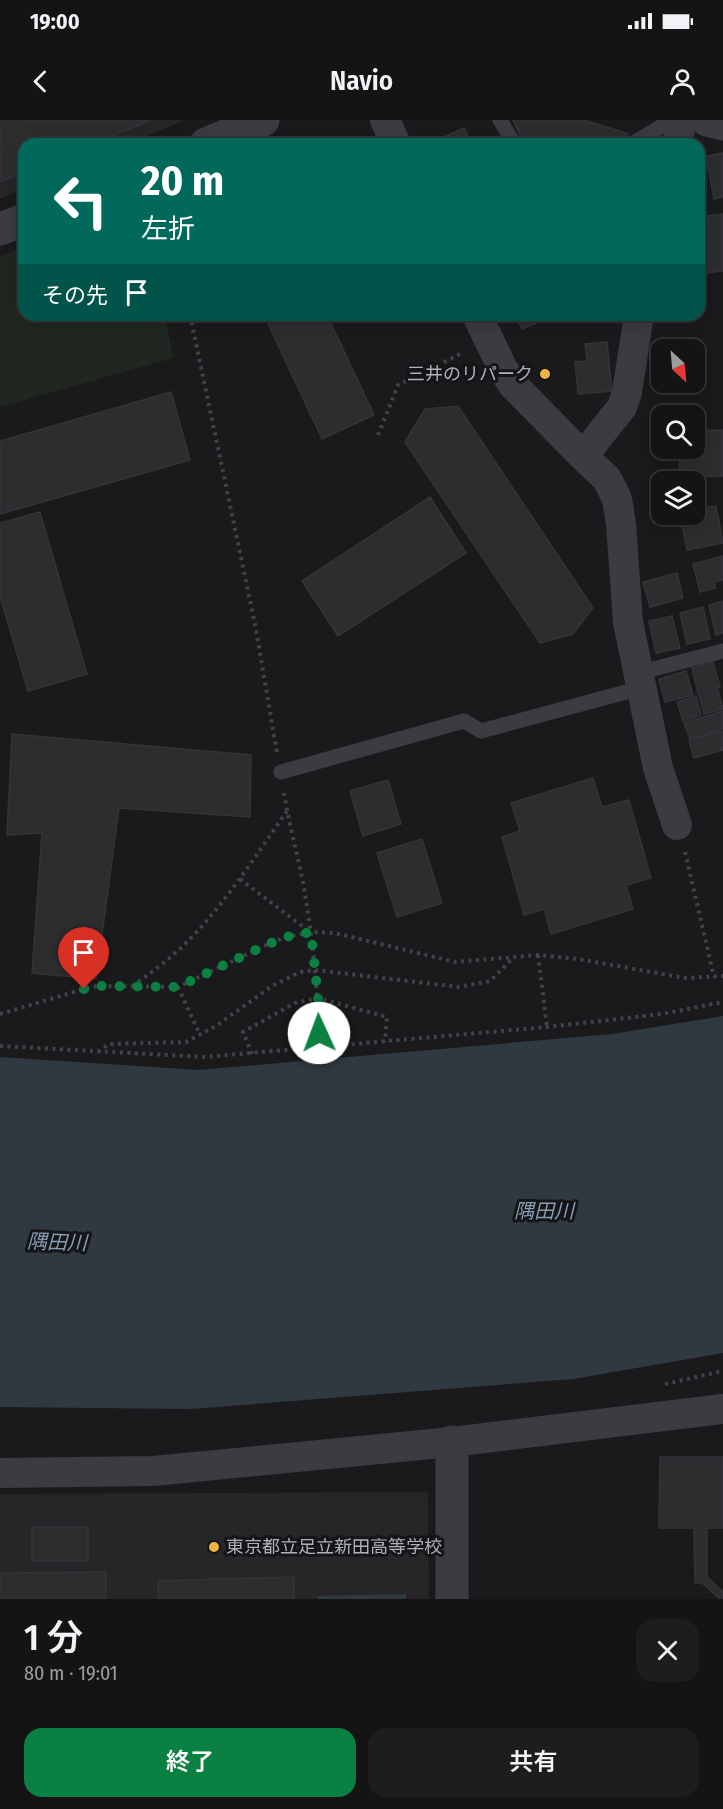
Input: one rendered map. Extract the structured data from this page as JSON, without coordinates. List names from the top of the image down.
{
  "water": ["隅田川"],
  "places": ["三井のリパーク", "東京都立足立新田高等学校"],
  "north": "bottom right",
  "page": {
    "status": "19:00",
    "header": "Navio",
    "turn": ["20 m", "左折"],
    "then": "その先",
    "heading": ["1 分", "80 m · 19:01"],
    "buttons": ["終了", "共有"]
  }
}
